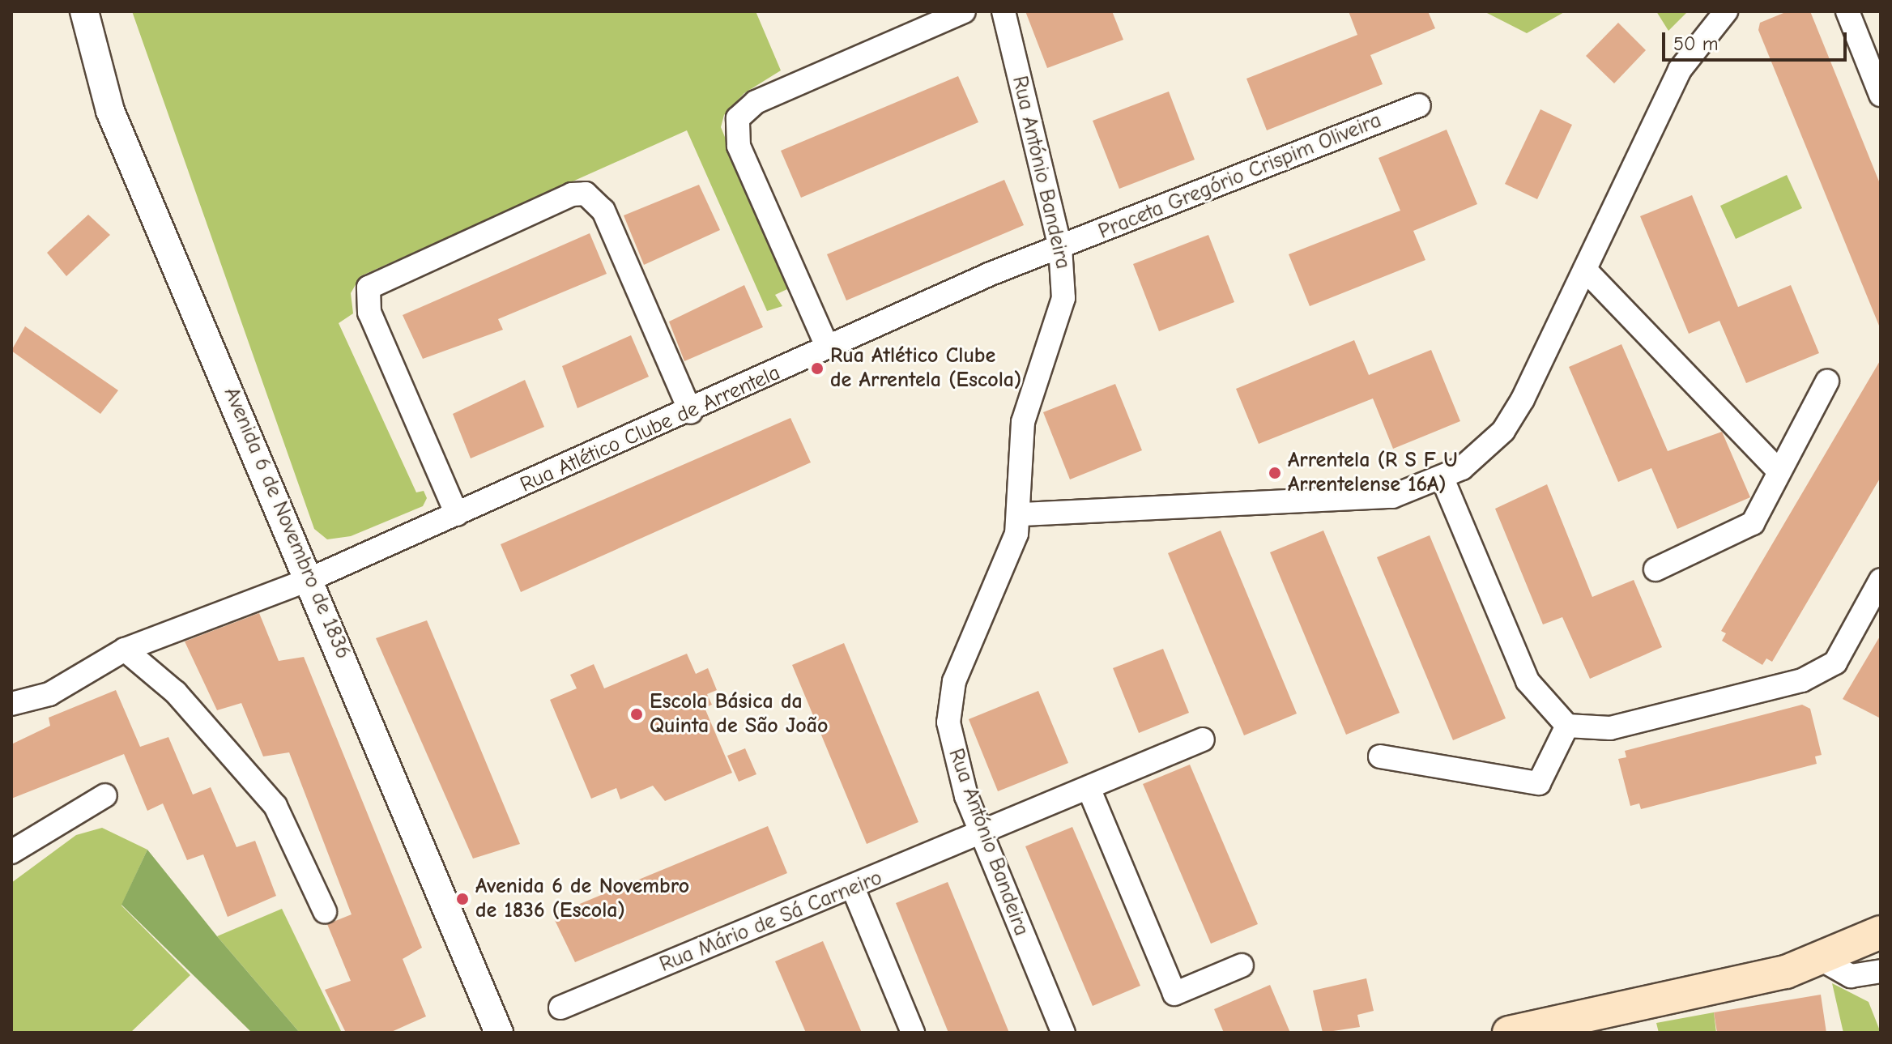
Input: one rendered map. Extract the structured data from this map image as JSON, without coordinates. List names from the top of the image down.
{
  "streets": {
    "street": [
      "Rua António Bandeira",
      "Praceta Gregório Crispim Oliveira",
      "Rua Atlético Clube de Arrentela",
      "Avenida 6 de Novembro de 1836",
      "Rua Mário de Sá Carneiro"
    ]
  },
  "crossings": [
    ["Rua António Bandeira", "Praceta Gregório Crispim Oliveira"],
    ["Rua António Bandeira", "Rua Atlético Clube de Arrentela"],
    ["Rua António Bandeira", "Rua Mário de Sá Carneiro"],
    ["Praceta Gregório Crispim Oliveira", "Rua Atlético Clube de Arrentela"],
    ["Rua Atlético Clube de Arrentela", "Avenida 6 de Novembro de 1836"]
  ],
  "places": [
    "Rua Atlético Clube de Arrentela (Escola)",
    "Arrentela (R S F U Arrentelense 16A)",
    "Escola Básica da Quinta de São João",
    "Avenida 6 de Novembro de 1836 (Escola)"
  ],
  "scale_bar": "50 m"
}
